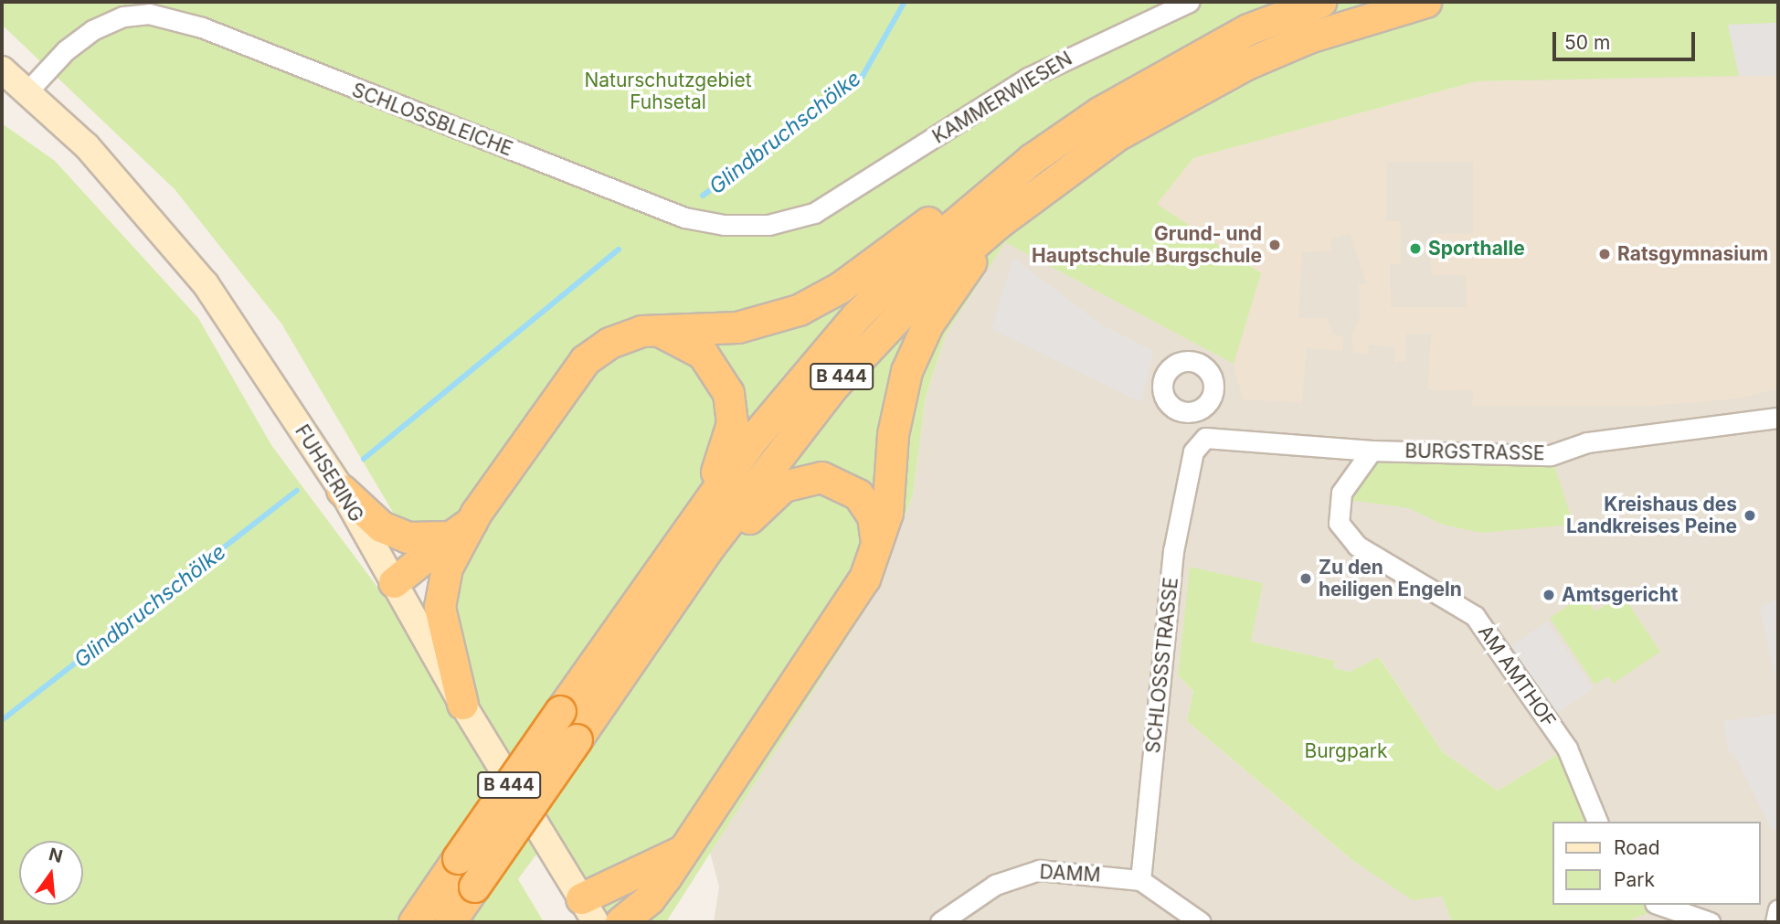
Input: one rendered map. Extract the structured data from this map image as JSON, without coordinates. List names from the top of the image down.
{
  "streets": {
    "highway": ["B 444"],
    "main road": ["FUHSERING"],
    "street": [
      "KAMMERWIESEN",
      "SCHLOSSBLEICHE",
      "BURGSTRASSE",
      "SCHLOSSSTRASSE",
      "AM AMTHOF",
      "DAMM"
    ]
  },
  "crossings": [
    ["KAMMERWIESEN", "SCHLOSSBLEICHE"],
    ["SCHLOSSBLEICHE", "FUHSERING"],
    ["BURGSTRASSE", "SCHLOSSSTRASSE"],
    ["BURGSTRASSE", "AM AMTHOF"],
    ["SCHLOSSSTRASSE", "DAMM"]
  ],
  "water": ["Glindbruchschölke"],
  "parks": ["Naturschutzgebiet Fuhsetal", "Burgpark"],
  "places": [
    "Grund- und Hauptschule Burgschule",
    "Sporthalle",
    "Ratsgymnasium",
    "Kreishaus des Landkreises Peine",
    "Zu den heiligen Engeln",
    "Amtsgericht"
  ],
  "legend": ["Road", "Park"],
  "scale_bar": "50 m",
  "north": "top"
}
